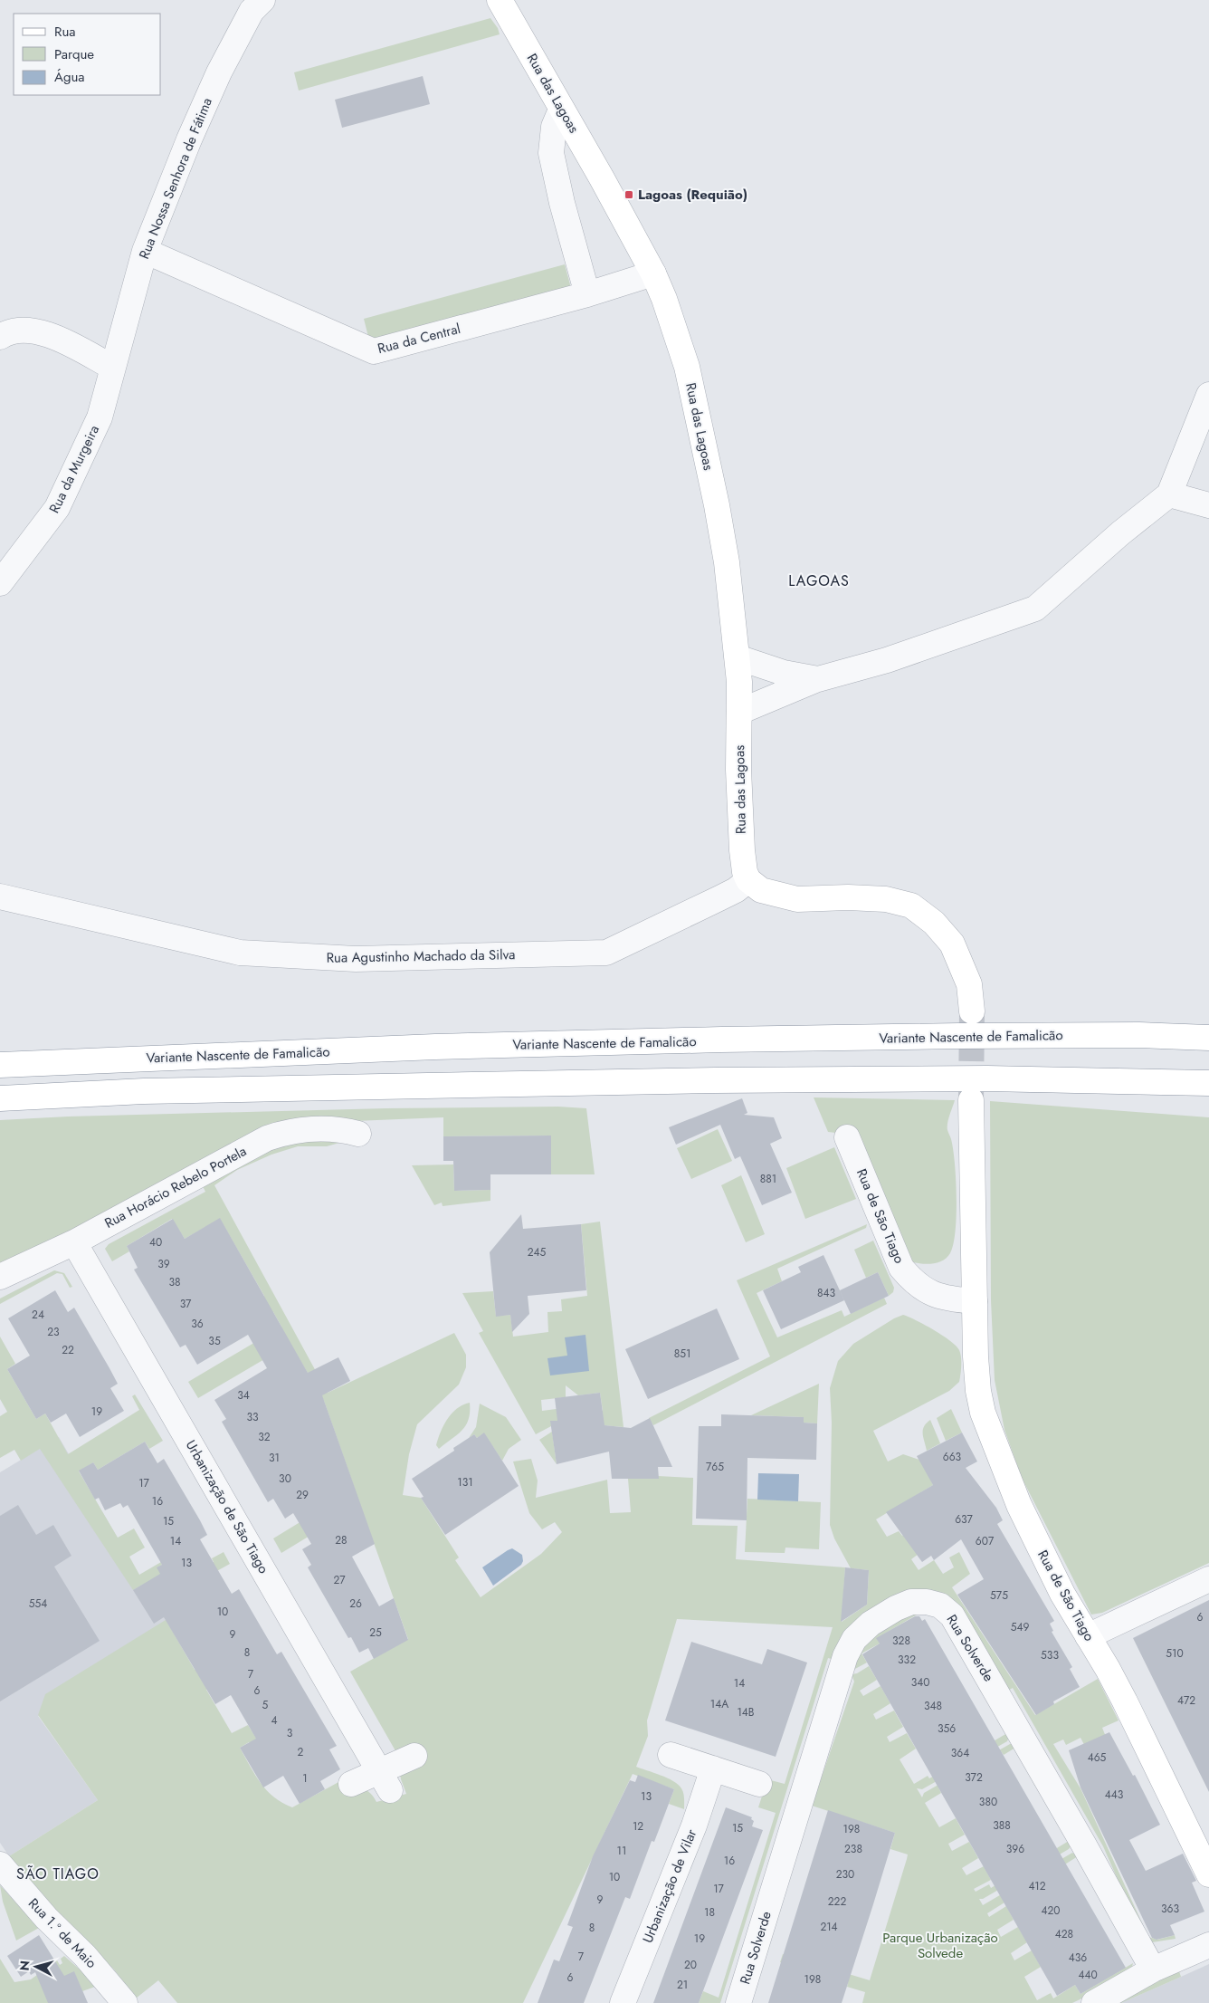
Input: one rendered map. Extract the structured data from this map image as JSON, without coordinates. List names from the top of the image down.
{
  "streets": {
    "main road": ["Rua das Lagoas", "Variante Nascente de Famalicão", "Rua de São Tiago"],
    "street": [
      "Rua Nossa Senhora de Fátima",
      "Rua da Central",
      "Rua da Murgeira",
      "Rua Agustinho Machado da Silva",
      "Rua Horácio Rebelo Portela",
      "Urbanização de São Tiago",
      "Rua Solverde",
      "Urbanização de Vilar",
      "Rua 1.º de Maio"
    ]
  },
  "crossings": [
    ["Rua das Lagoas", "Rua da Central"],
    ["Rua das Lagoas", "Rua Agustinho Machado da Silva"],
    ["Rua Nossa Senhora de Fátima", "Rua da Central"],
    ["Rua Nossa Senhora de Fátima", "Rua da Murgeira"],
    ["Rua Horácio Rebelo Portela", "Urbanização de São Tiago"]
  ],
  "districts": ["LAGOAS", "SÃO TIAGO"],
  "parks": ["Parque Urbanização Solvede"],
  "places": {
    "transit": ["Lagoas (Requião)"]
  },
  "house_numbers": [
    "881",
    "40",
    "245",
    "39",
    "38",
    "843",
    "37",
    "24",
    "36",
    "23",
    "35",
    "22",
    "851",
    "34",
    "19",
    "33",
    "32",
    "663",
    "31",
    "765",
    "30",
    "131",
    "17",
    "29",
    "16",
    "637",
    "15",
    "28",
    "14",
    "607",
    "13",
    "27",
    "575",
    "554",
    "26",
    "10",
    "6",
    "549",
    "25",
    "9",
    "328",
    "8",
    "510",
    "533",
    "332",
    "7",
    "340",
    "14",
    "6",
    "472",
    "14A",
    "5",
    "348",
    "14B",
    "4",
    "356",
    "3",
    "2",
    "364",
    "465",
    "372",
    "1",
    "443",
    "13",
    "380",
    "388",
    "12",
    "15",
    "198",
    "238",
    "396",
    "11",
    "16",
    "230",
    "10",
    "412",
    "17",
    "9",
    "222",
    "363",
    "420",
    "18",
    "214",
    "8",
    "428",
    "19",
    "7",
    "436",
    "20",
    "440",
    "6",
    "198",
    "21"
  ],
  "legend": ["Rua", "Parque", "Água"],
  "north": "left"
}
